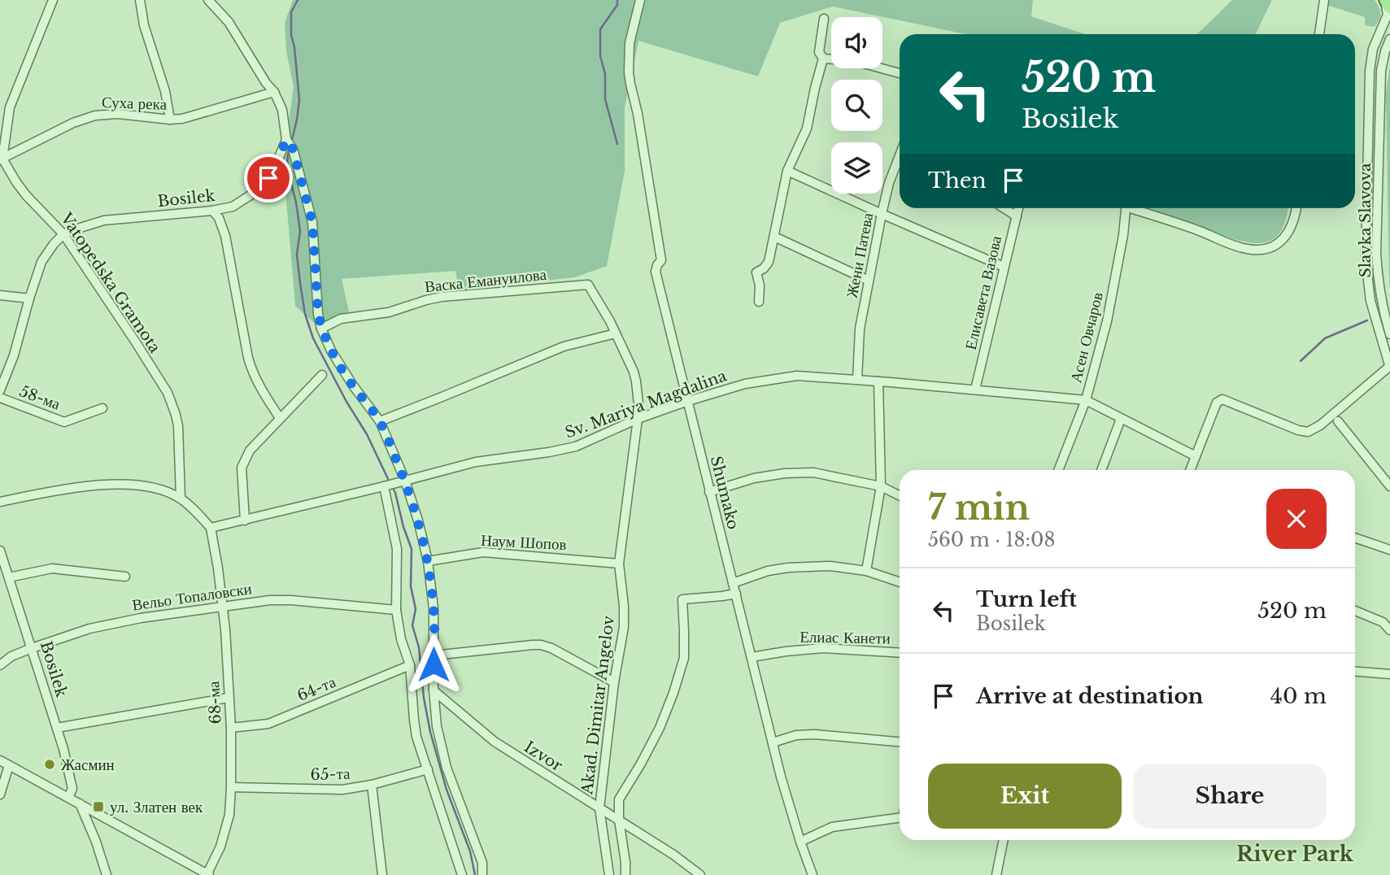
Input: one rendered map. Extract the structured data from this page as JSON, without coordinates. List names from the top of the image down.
{
  "streets": {
    "street": [
      "Суха река",
      "Bosilek",
      "Slavka Slavova",
      "Жени Патева",
      "Васка Емануилова",
      "Vatopedska Gramota",
      "Елисавета Вазова",
      "Асен Овчаров",
      "58-ма",
      "Sv. Mariya Magdalina",
      "Shumako",
      "Наум Шопов",
      "Вельо Топаловски",
      "Елиас Канети",
      "64-та",
      "68-ма",
      "Akad. Dimitar Angelov",
      "Izvor",
      "65-та"
    ]
  },
  "crossings": [
    ["Суха река", "Vatopedska Gramota"],
    ["Bosilek", "Vatopedska Gramota"],
    ["Bosilek", "Вельо Топаловски"],
    ["Жени Патева", "Sv. Mariya Magdalina"],
    ["Васка Емануилова", "Akad. Dimitar Angelov"],
    ["Елисавета Вазова", "Sv. Mariya Magdalina"],
    ["Асен Овчаров", "Sv. Mariya Magdalina"],
    ["Sv. Mariya Magdalina", "Shumako"],
    ["Sv. Mariya Magdalina", "68-ма"],
    ["Sv. Mariya Magdalina", "Akad. Dimitar Angelov"],
    ["Shumako", "Елиас Канети"],
    ["Наум Шопов", "Akad. Dimitar Angelov"],
    ["Вельо Топаловски", "68-ма"],
    ["64-та", "68-ма"],
    ["68-ма", "65-та"],
    ["Akad. Dimitar Angelov", "Izvor"]
  ],
  "districts": ["River Park"],
  "places": {
    "other": ["Жасмин"],
    "transit": ["ул. Златен век"]
  },
  "page": {
    "turn": ["520 m", "Bosilek"],
    "then": "Then",
    "heading": ["7 min", "560 m · 18:08"],
    "list": [
      {
        "name": "Turn left",
        "note": "Bosilek",
        "value": "520 m"
      },
      {
        "name": "Arrive at destination",
        "value": "40 m"
      }
    ],
    "buttons": ["Exit", "Share"]
  }
}
